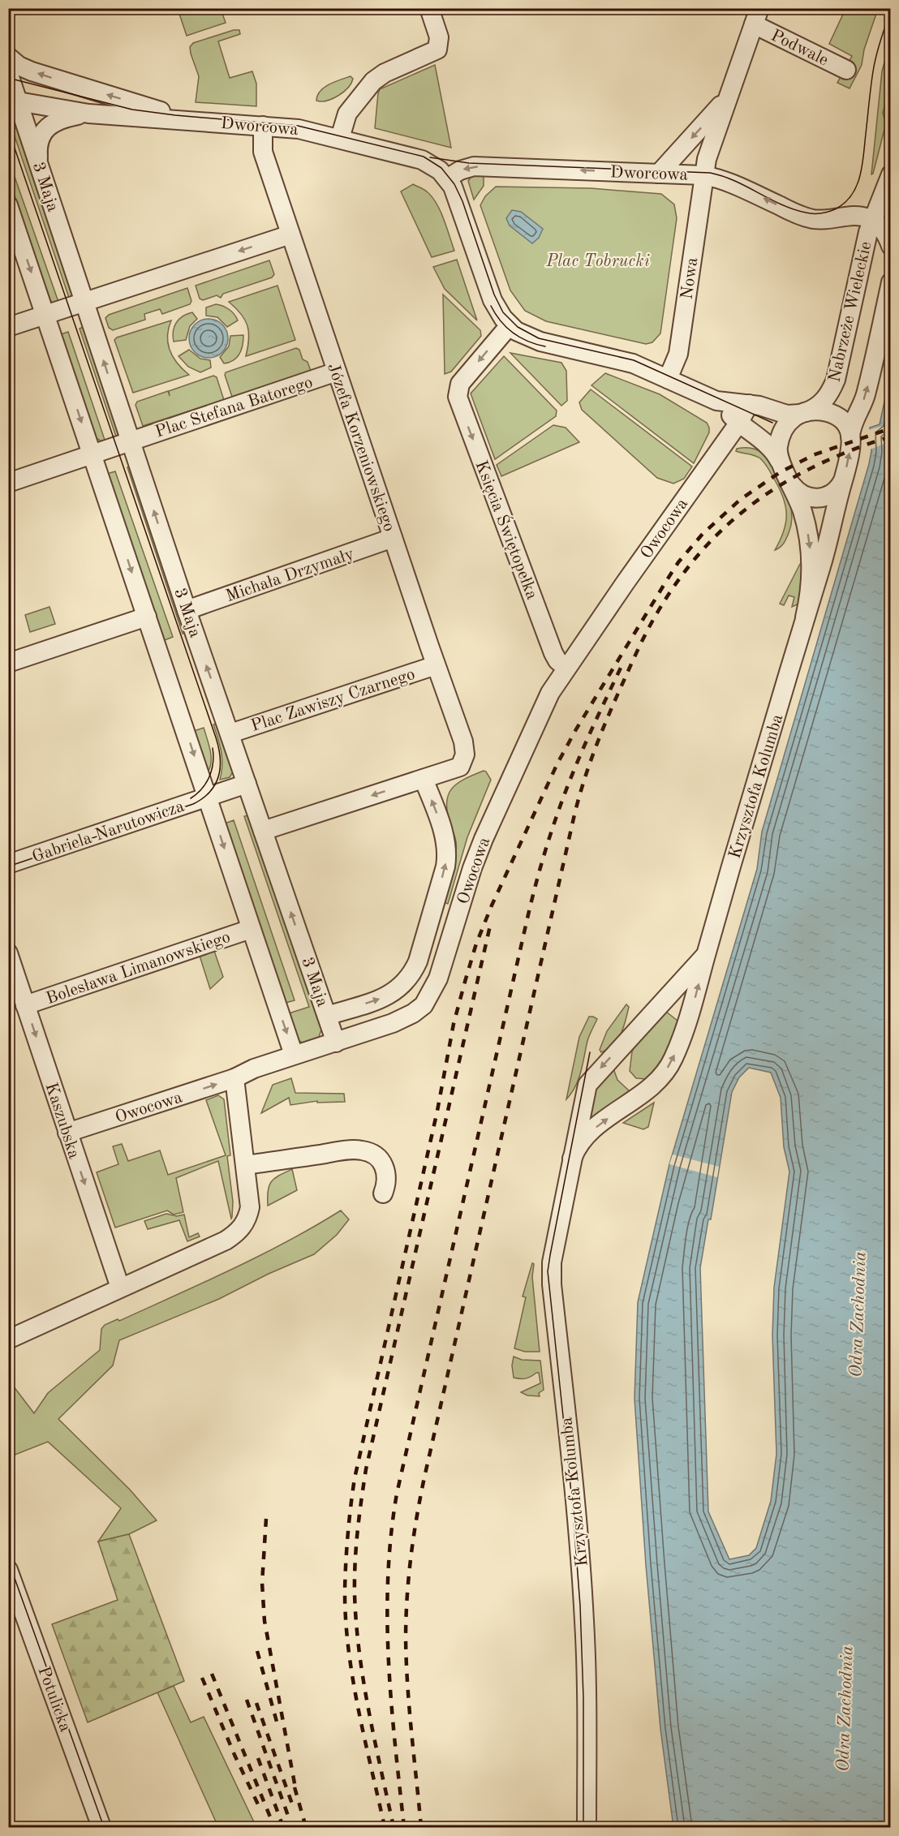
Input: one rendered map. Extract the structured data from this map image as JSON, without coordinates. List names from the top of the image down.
{
  "streets": {
    "street": [
      "Podwale",
      "Dworcowa",
      "3 Maja",
      "Nowa",
      "Nabrzeże Wieleckie",
      "Plac Stefana Batorego",
      "Józefa Korzeniowskiego",
      "Owocowa",
      "Księcia Świętopełka",
      "Michała Drzymały",
      "Plac Zawiszy Czarnego",
      "Krzysztofa Kolumba",
      "Gabriela Narutowicza",
      "Bolesława Limanowskiego",
      "Kaszubska",
      "Potulicka"
    ]
  },
  "crossings": [
    ["Podwale", "Nowa"],
    ["Dworcowa", "3 Maja"],
    ["Dworcowa", "Nowa"],
    ["Dworcowa", "Nabrzeże Wieleckie"],
    ["Dworcowa", "Józefa Korzeniowskiego"],
    ["3 Maja", "Plac Stefana Batorego"],
    ["3 Maja", "Owocowa"],
    ["3 Maja", "Michała Drzymały"],
    ["3 Maja", "Plac Zawiszy Czarnego"],
    ["Nabrzeże Wieleckie", "Krzysztofa Kolumba"],
    ["Plac Stefana Batorego", "Józefa Korzeniowskiego"],
    ["Józefa Korzeniowskiego", "Michała Drzymały"],
    ["Józefa Korzeniowskiego", "Plac Zawiszy Czarnego"],
    ["Owocowa", "Księcia Świętopełka"],
    ["Owocowa", "Kaszubska"],
    ["Bolesława Limanowskiego", "Kaszubska"]
  ],
  "one_way": ["Księcia Świętopełka", "Kaszubska"],
  "water": ["Odra Zachodnia"],
  "parks": ["Plac Tobrucki"]
}
